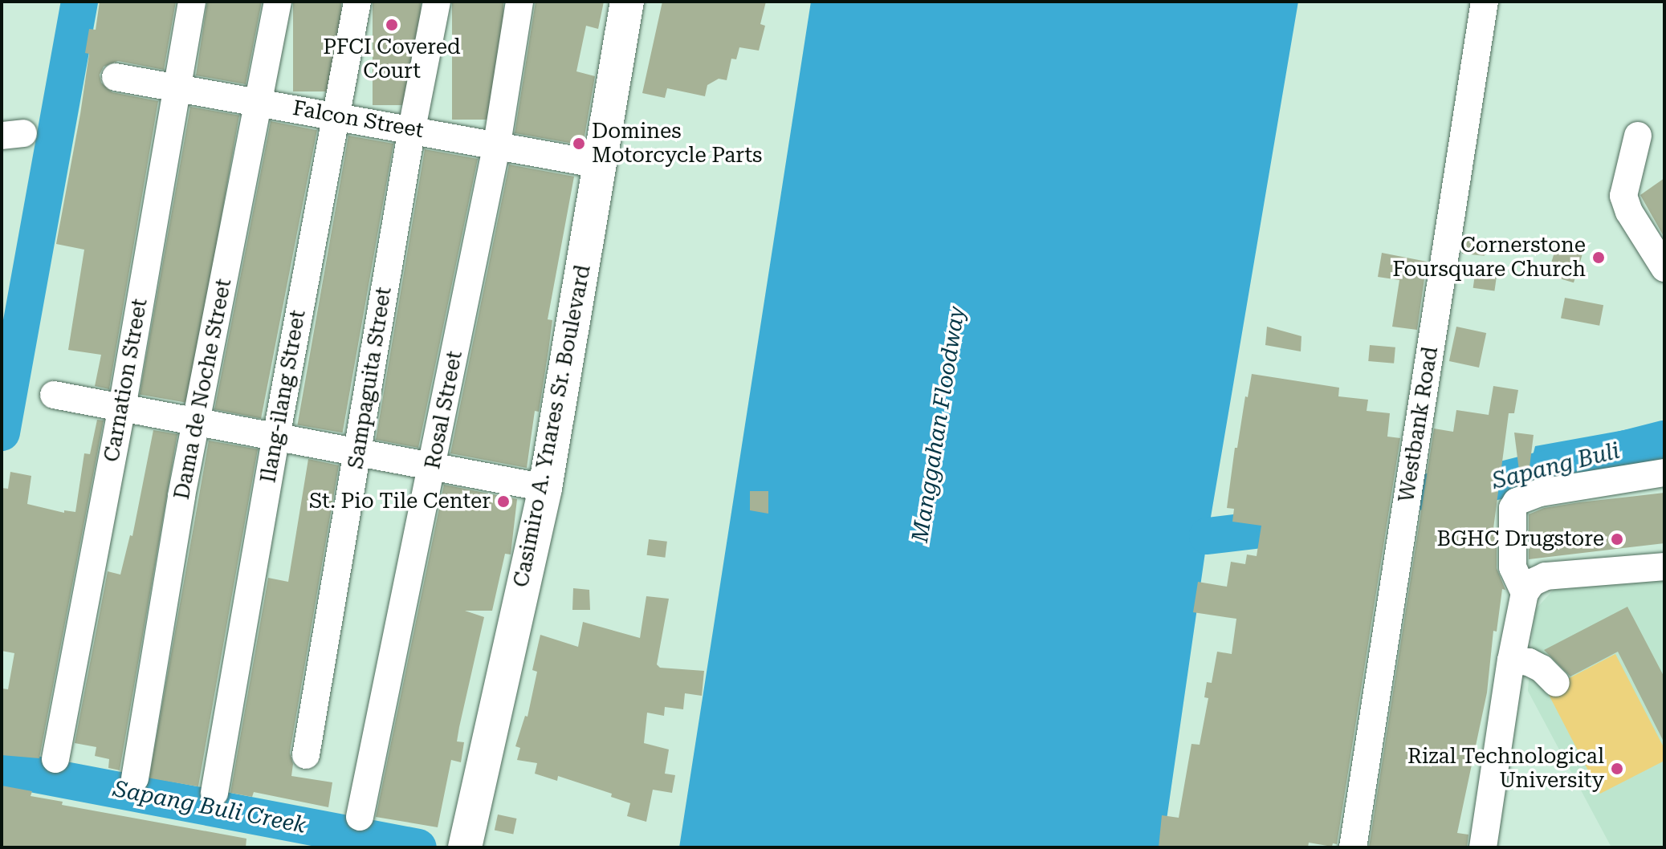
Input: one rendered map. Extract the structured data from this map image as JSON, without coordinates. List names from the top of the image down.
{
  "streets": {
    "main road": ["Casimiro A. Ynares Sr. Boulevard"],
    "street": [
      "Falcon Street",
      "Sampaguita Street",
      "Carnation Street",
      "Dama de Noche Street",
      "Ilang-ilang Street",
      "Rosal Street",
      "Westbank Road"
    ]
  },
  "crossings": [
    ["Falcon Street", "Sampaguita Street"],
    ["Falcon Street", "Carnation Street"],
    ["Falcon Street", "Dama de Noche Street"],
    ["Falcon Street", "Ilang-ilang Street"],
    ["Falcon Street", "Rosal Street"],
    ["Falcon Street", "Casimiro A. Ynares Sr. Boulevard"]
  ],
  "water": ["Manggahan Floodway", "Sapang Buli", "Sapang Buli Creek"],
  "places": [
    "PFCI Covered Court",
    "Domines Motorcycle Parts",
    "Cornerstone Foursquare Church",
    "St. Pio Tile Center",
    "BGHC Drugstore",
    "Rizal Technological University"
  ]
}
